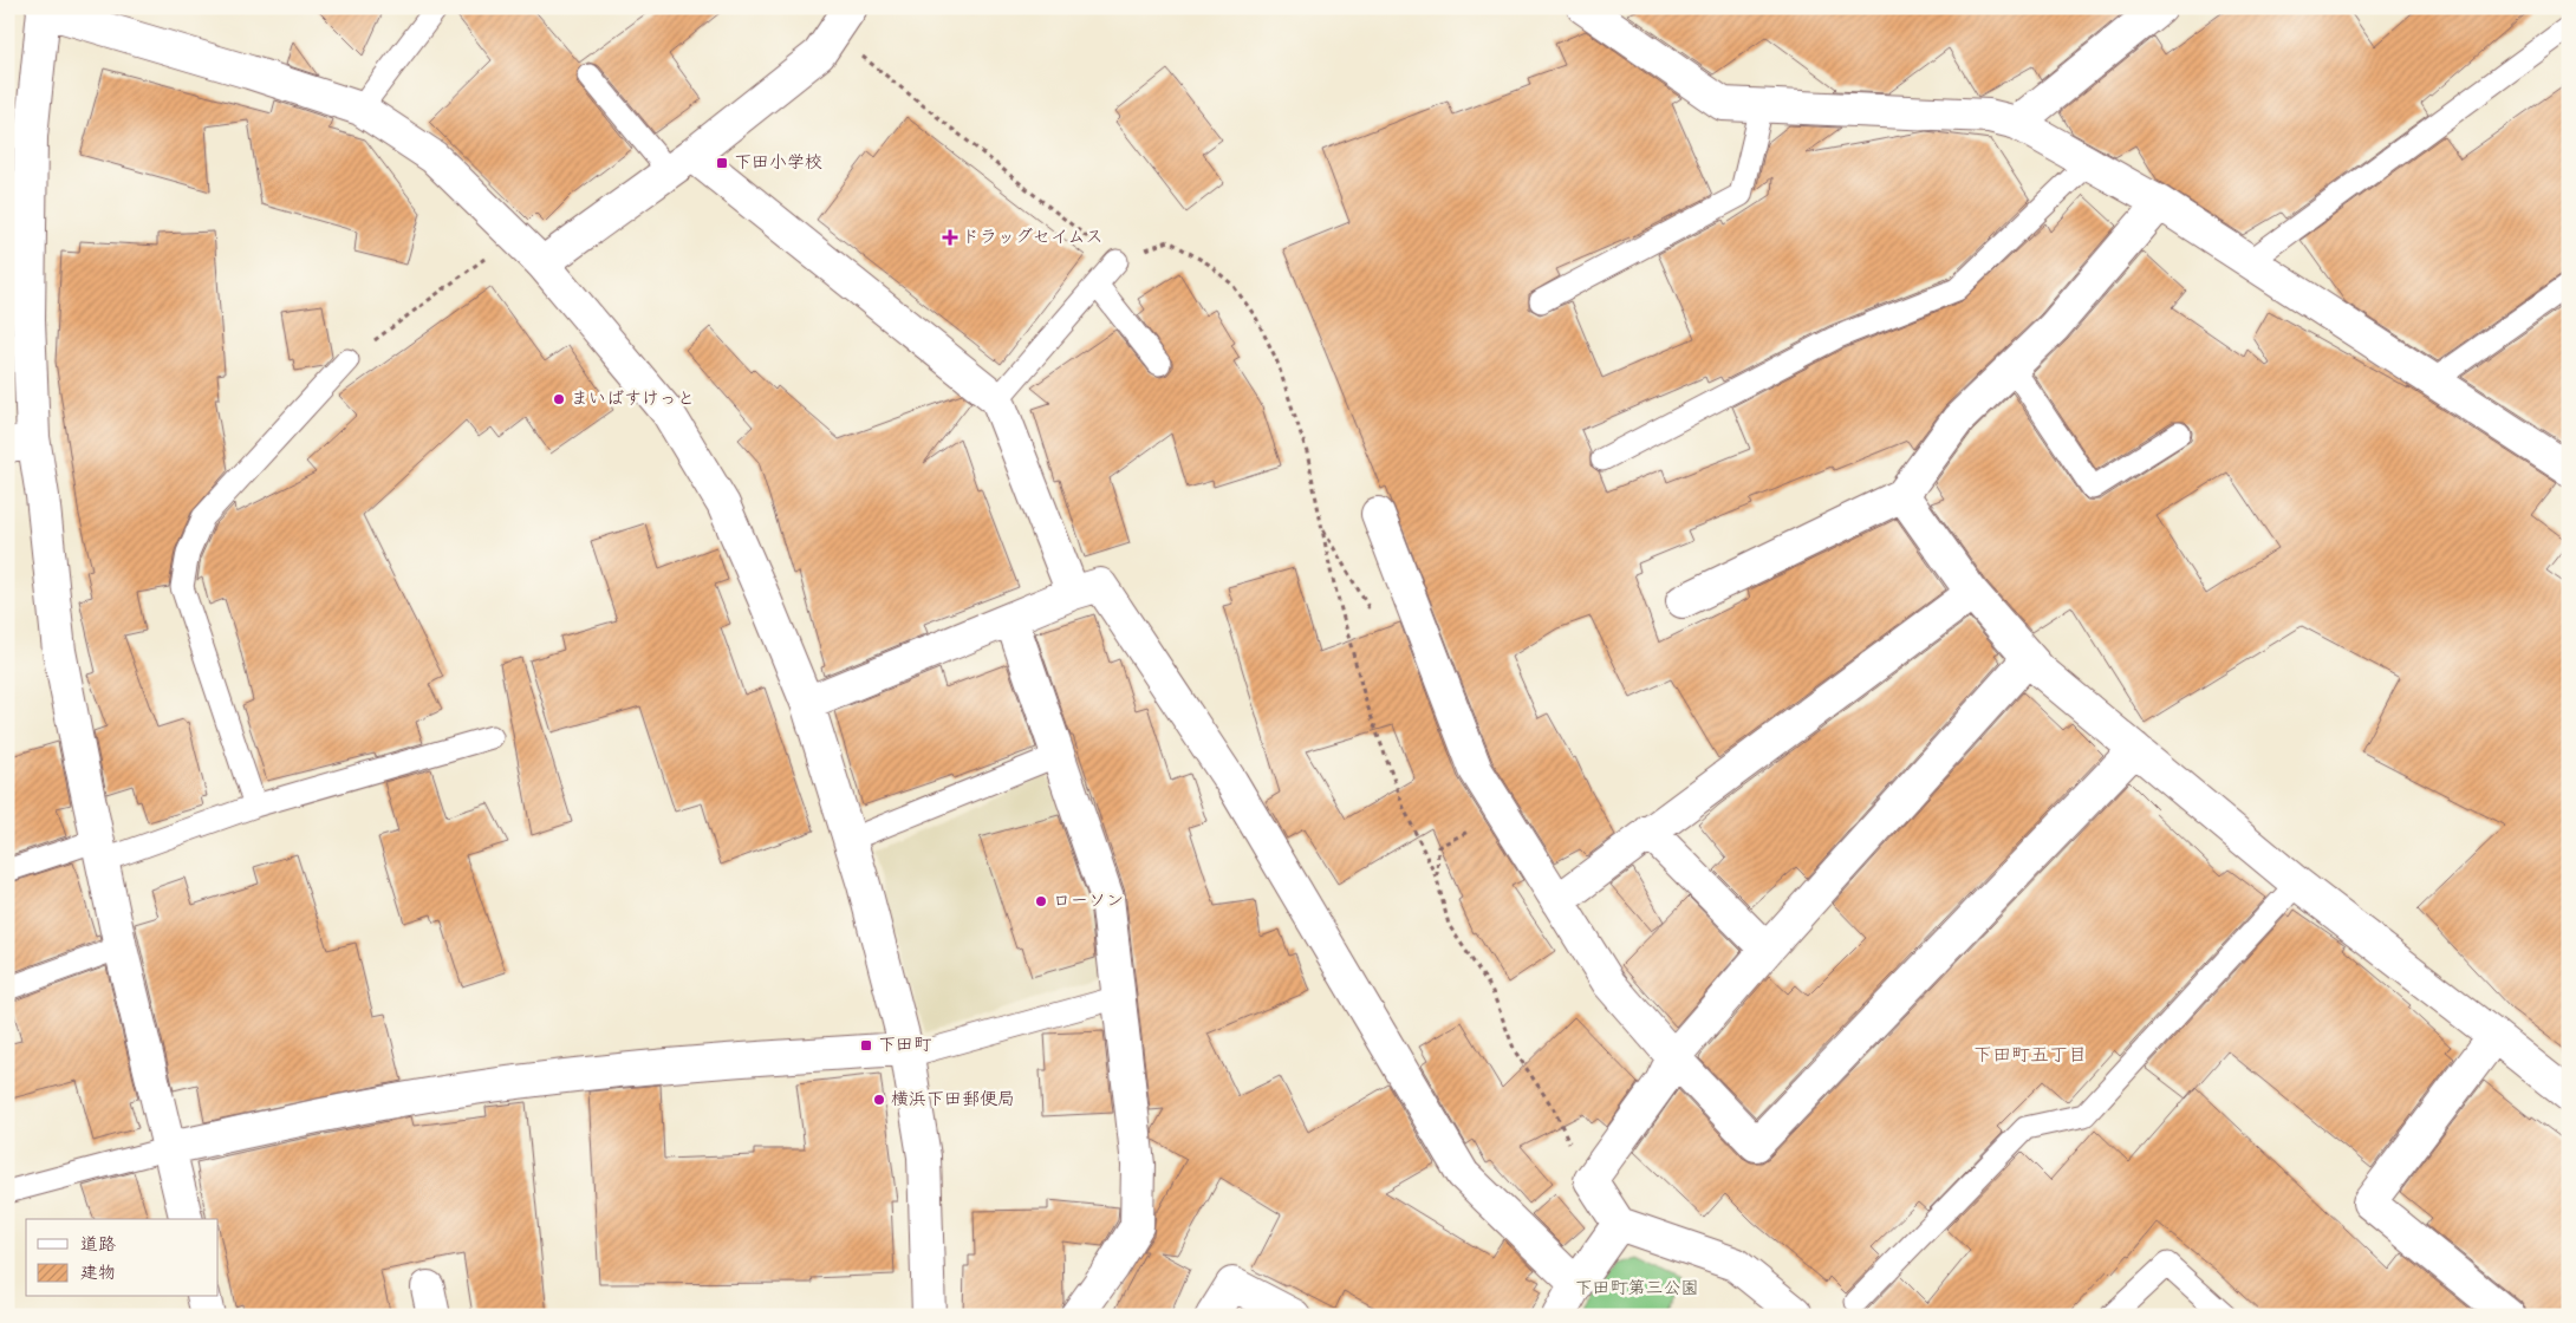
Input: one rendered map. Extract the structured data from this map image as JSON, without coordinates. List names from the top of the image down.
{
  "districts": ["下田町五丁目"],
  "parks": ["下田町第三公園"],
  "places": {
    "transit": ["下田小学校", "下田町"],
    "health": ["ドラッグセイムス"],
    "other": ["まいばすけっと", "ローソン", "横浜下田郵便局"]
  },
  "legend": ["道路", "建物"]
}
